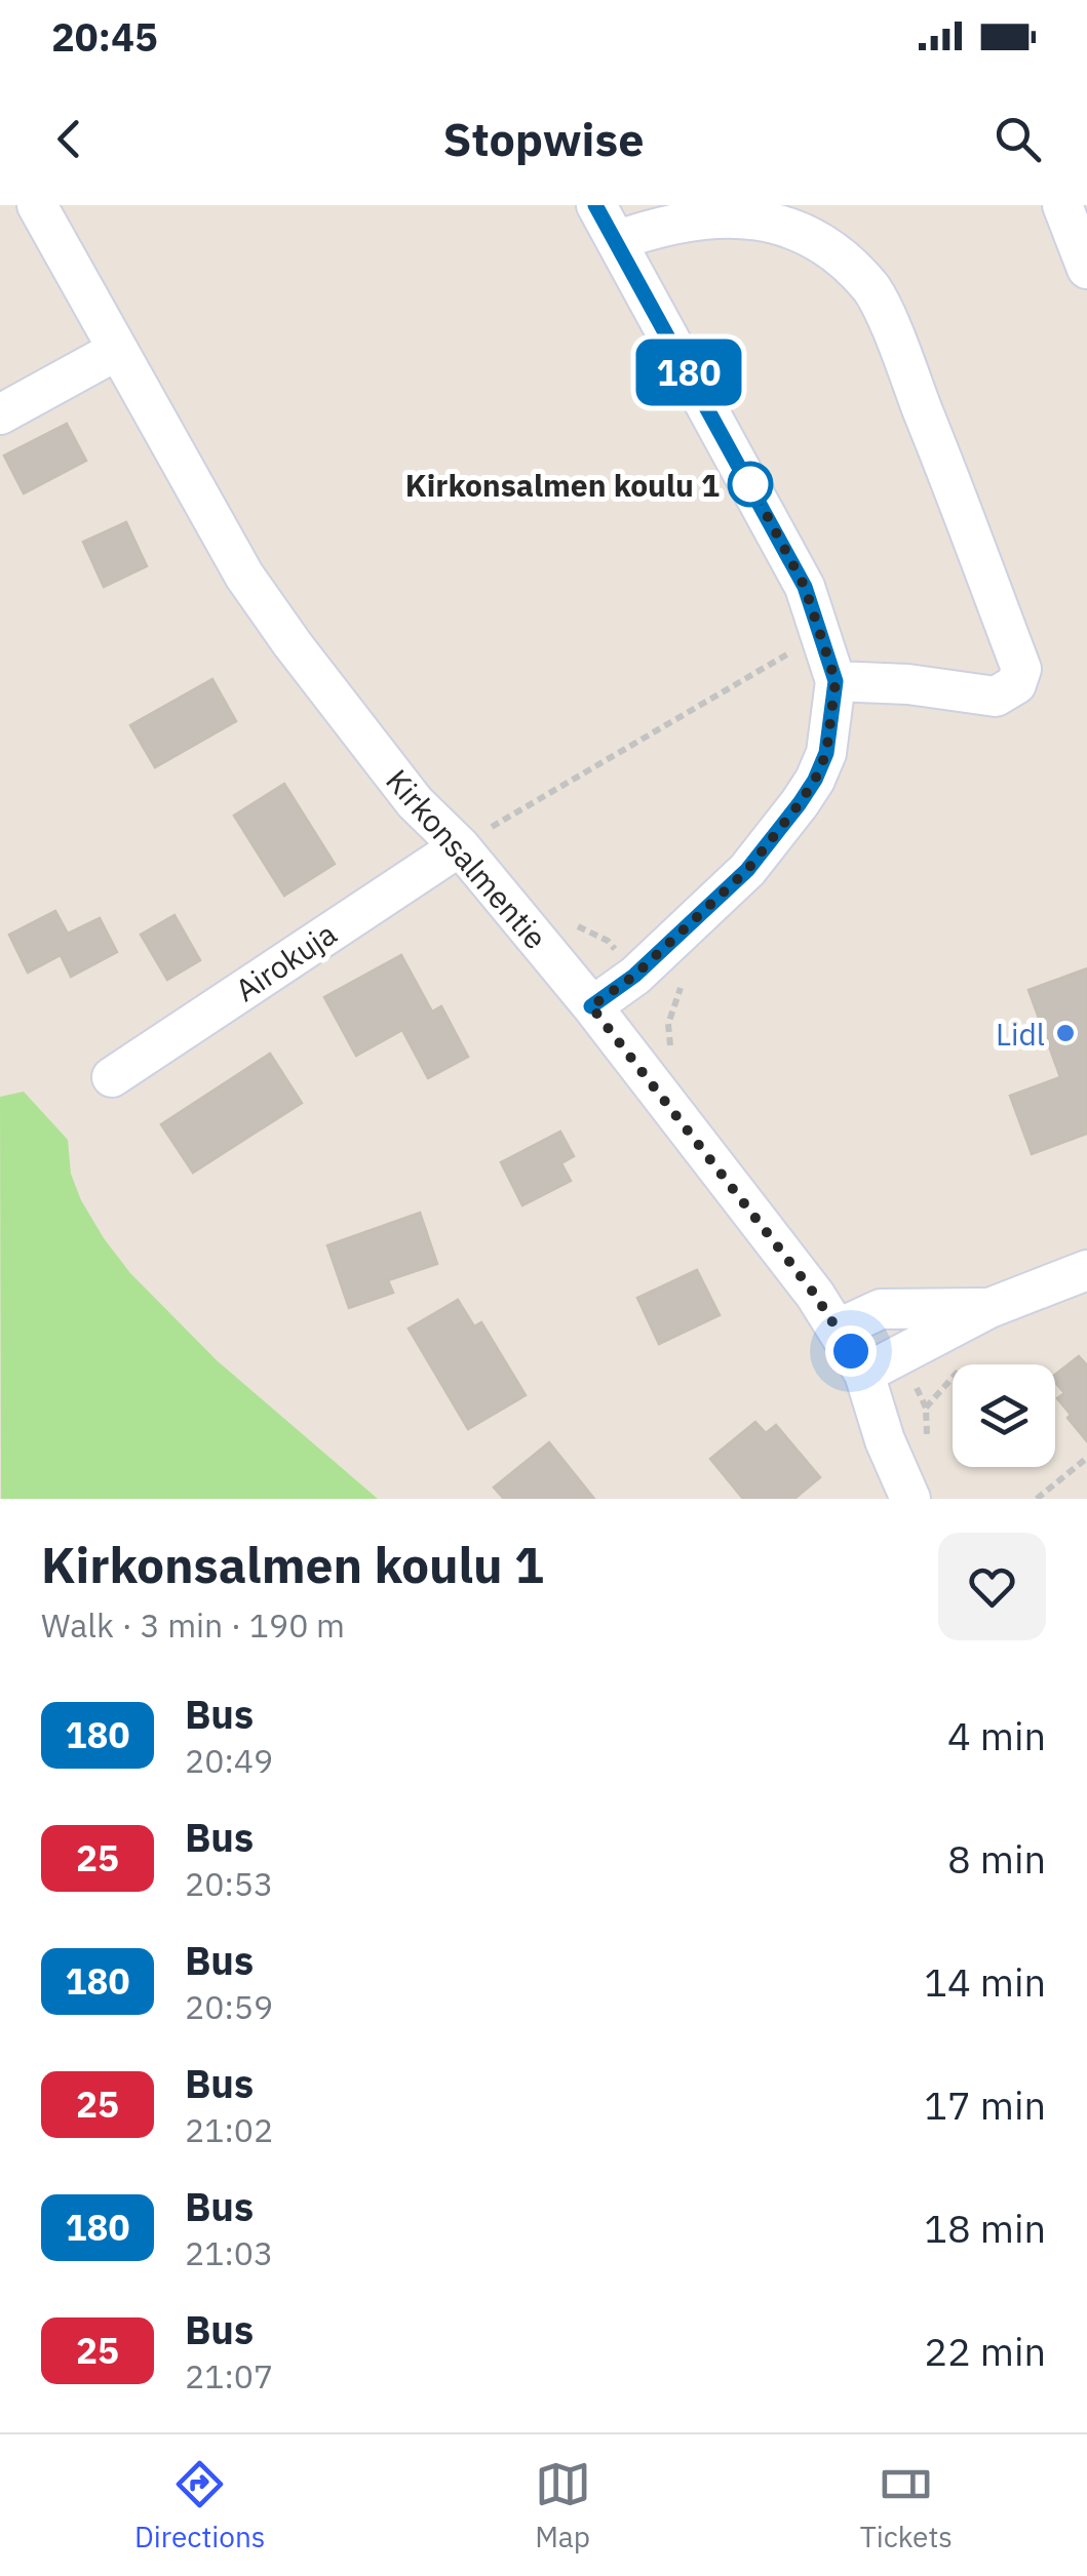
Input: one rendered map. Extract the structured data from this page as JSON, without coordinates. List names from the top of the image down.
{
  "streets": {
    "street": ["Kirkonsalmentie", "Airokuja"]
  },
  "crossings": [
    ["Kirkonsalmentie", "Airokuja"]
  ],
  "places": ["Kirkonsalmen koulu 1", "Lidl"],
  "lines": ["bus line 180"],
  "page": {
    "status": "20:45",
    "header": "Stopwise",
    "on_map": "180",
    "heading": ["Kirkonsalmen koulu 1", "Walk · 3 min · 190 m"],
    "list": [
      {
        "mark": "180",
        "name": "Bus",
        "note": "20:49",
        "value": "4 min"
      },
      {
        "mark": "25",
        "name": "Bus",
        "note": "20:53",
        "value": "8 min"
      },
      {
        "mark": "180",
        "name": "Bus",
        "note": "20:59",
        "value": "14 min"
      },
      {
        "mark": "25",
        "name": "Bus",
        "note": "21:02",
        "value": "17 min"
      },
      {
        "mark": "180",
        "name": "Bus",
        "note": "21:03",
        "value": "18 min"
      },
      {
        "mark": "25",
        "name": "Bus",
        "note": "21:07",
        "value": "22 min"
      }
    ],
    "tabs": ["Directions", "Map", "Tickets"]
  }
}
